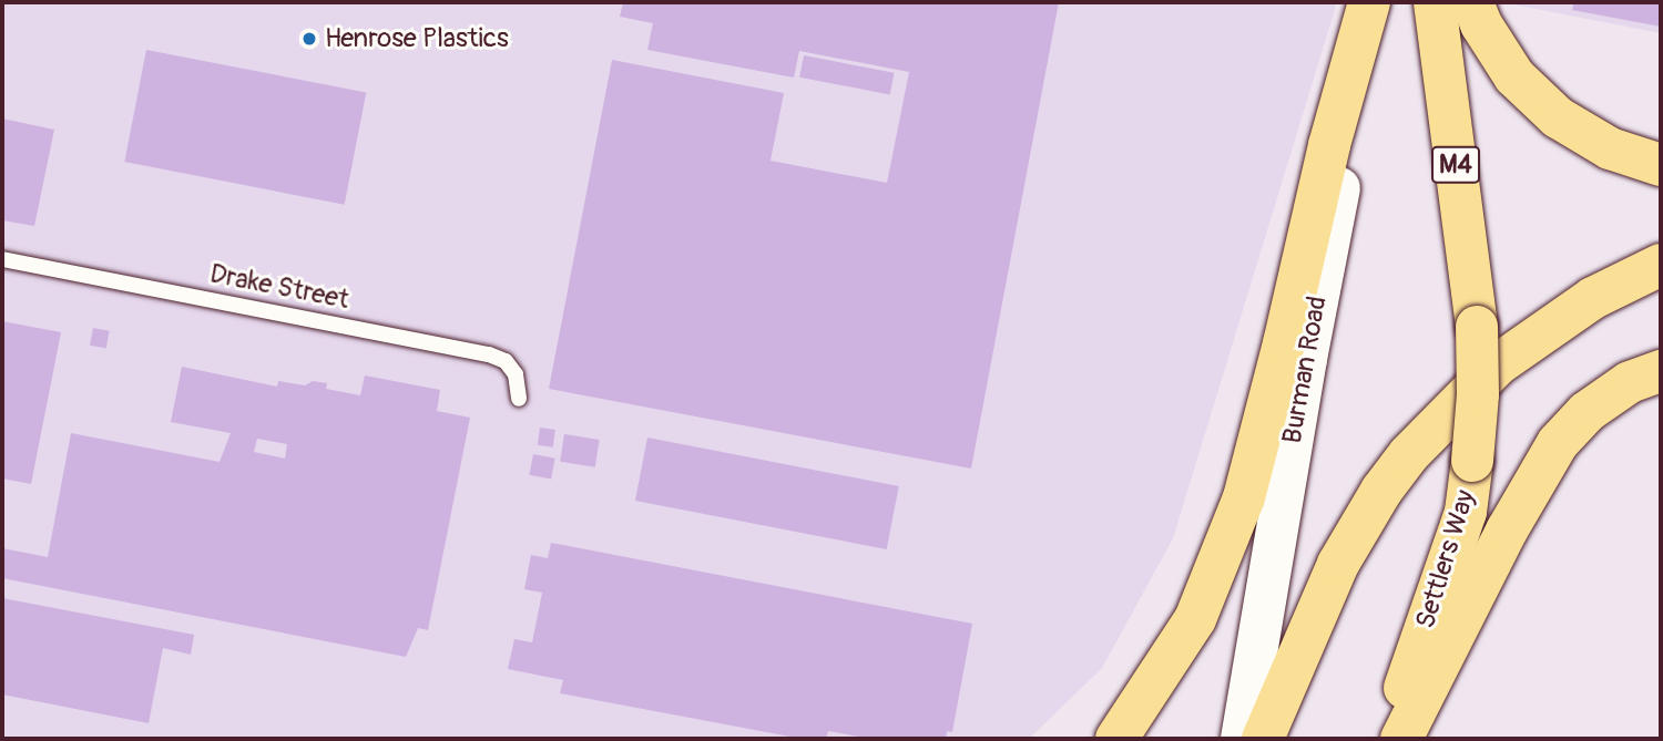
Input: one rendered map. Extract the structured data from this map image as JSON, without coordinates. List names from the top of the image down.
{
  "streets": {
    "highway": ["M4", "Settlers Way"],
    "main road": ["Burman Road"],
    "lane": ["Drake Street"]
  },
  "places": ["Henrose Plastics"]
}
